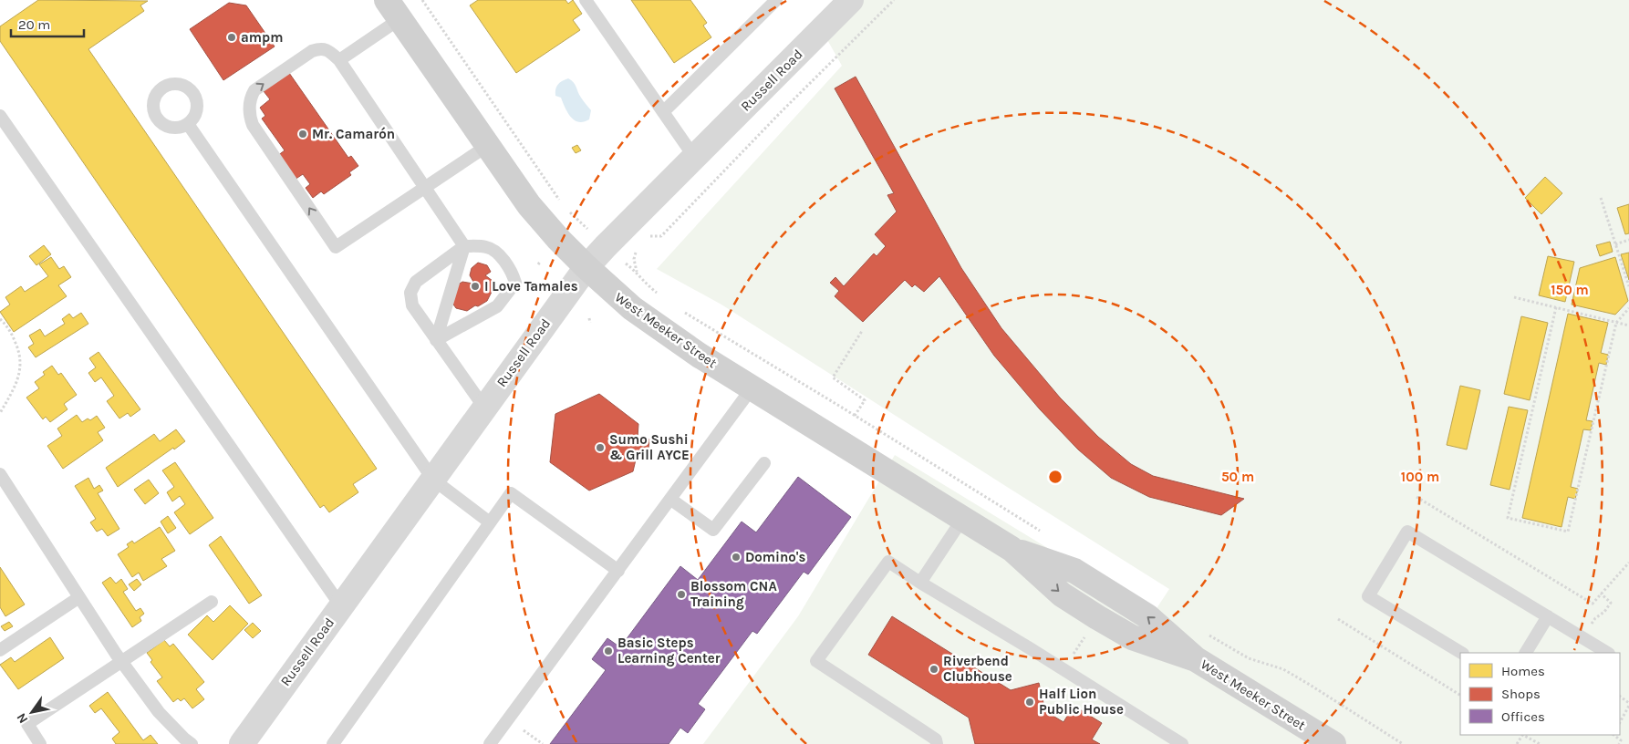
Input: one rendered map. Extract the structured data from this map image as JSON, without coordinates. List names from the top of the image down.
{
  "streets": {
    "main road": ["West Meeker Street"],
    "street": ["Russell Road"]
  },
  "crossings": [
    ["Russell Road", "West Meeker Street"]
  ],
  "places": [
    "ampm",
    "Mr. Camarón",
    "I Love Tamales",
    "Sumo Sushi & Grill AYCE",
    "Domino's",
    "Blossom CNA Training",
    "Basic Steps Learning Center",
    "Riverbend Clubhouse",
    "Half Lion Public House"
  ],
  "legend": ["Homes", "Shops", "Offices"],
  "scale_bar": "20 m",
  "north": "bottom left",
  "rings": ["150 m", "50 m", "100 m"]
}
